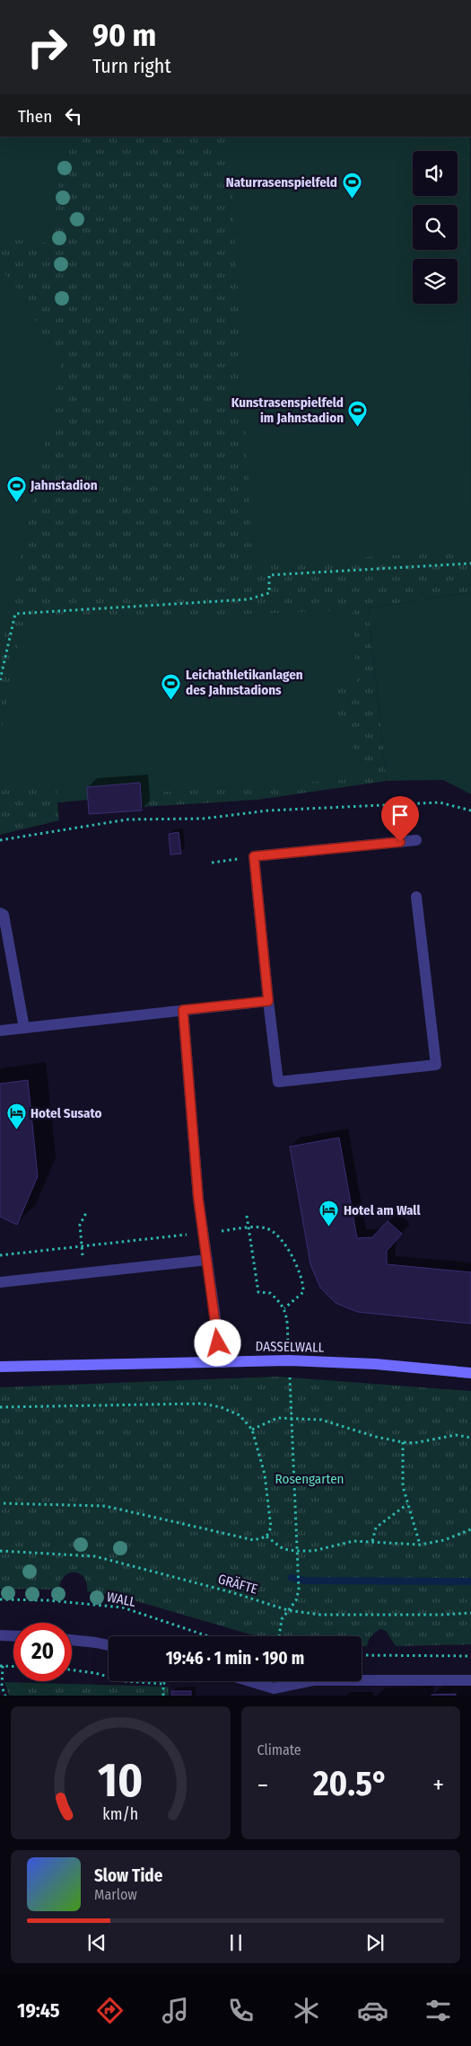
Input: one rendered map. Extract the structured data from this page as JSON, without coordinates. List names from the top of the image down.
{
  "streets": {
    "street": ["DASSELWALL"],
    "path": ["GRÄFTE", "WALL"]
  },
  "parks": ["Rosengarten"],
  "places": {
    "sports": [
      "Naturrasenspielfeld",
      "Kunstrasenspielfeld im Jahnstadion",
      "Jahnstadion",
      "Leichathletikanlagen des Jahnstadions"
    ],
    "hotel": ["Hotel Susato", "Hotel am Wall"]
  },
  "page": {
    "turn": ["90 m", "Turn right"],
    "then": "Then",
    "limit": "20",
    "trip": "19:46 · 1 min · 190 m",
    "tile": "Climate",
    "heat": ["−", "20.5°", "+"],
    "song": ["Slow Tide", "Marlow"],
    "tabs": "19:45",
    "gauge": ["10", "km/h"]
  }
}
